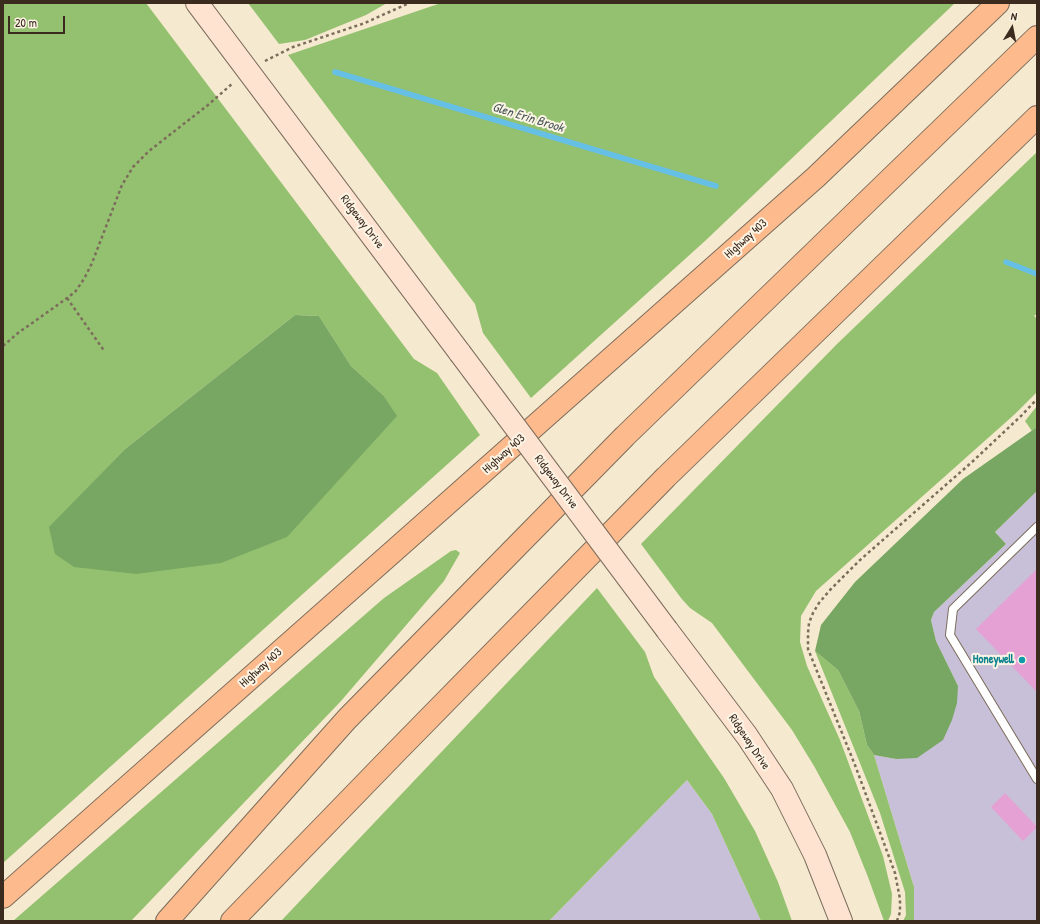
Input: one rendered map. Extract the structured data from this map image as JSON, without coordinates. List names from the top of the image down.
{
  "streets": {
    "highway": ["Highway 403"],
    "street": ["Ridgeway Drive"]
  },
  "water": ["Glen Erin Brook"],
  "places": ["Honeywell"],
  "scale_bar": "20 m",
  "north": "top"
}
